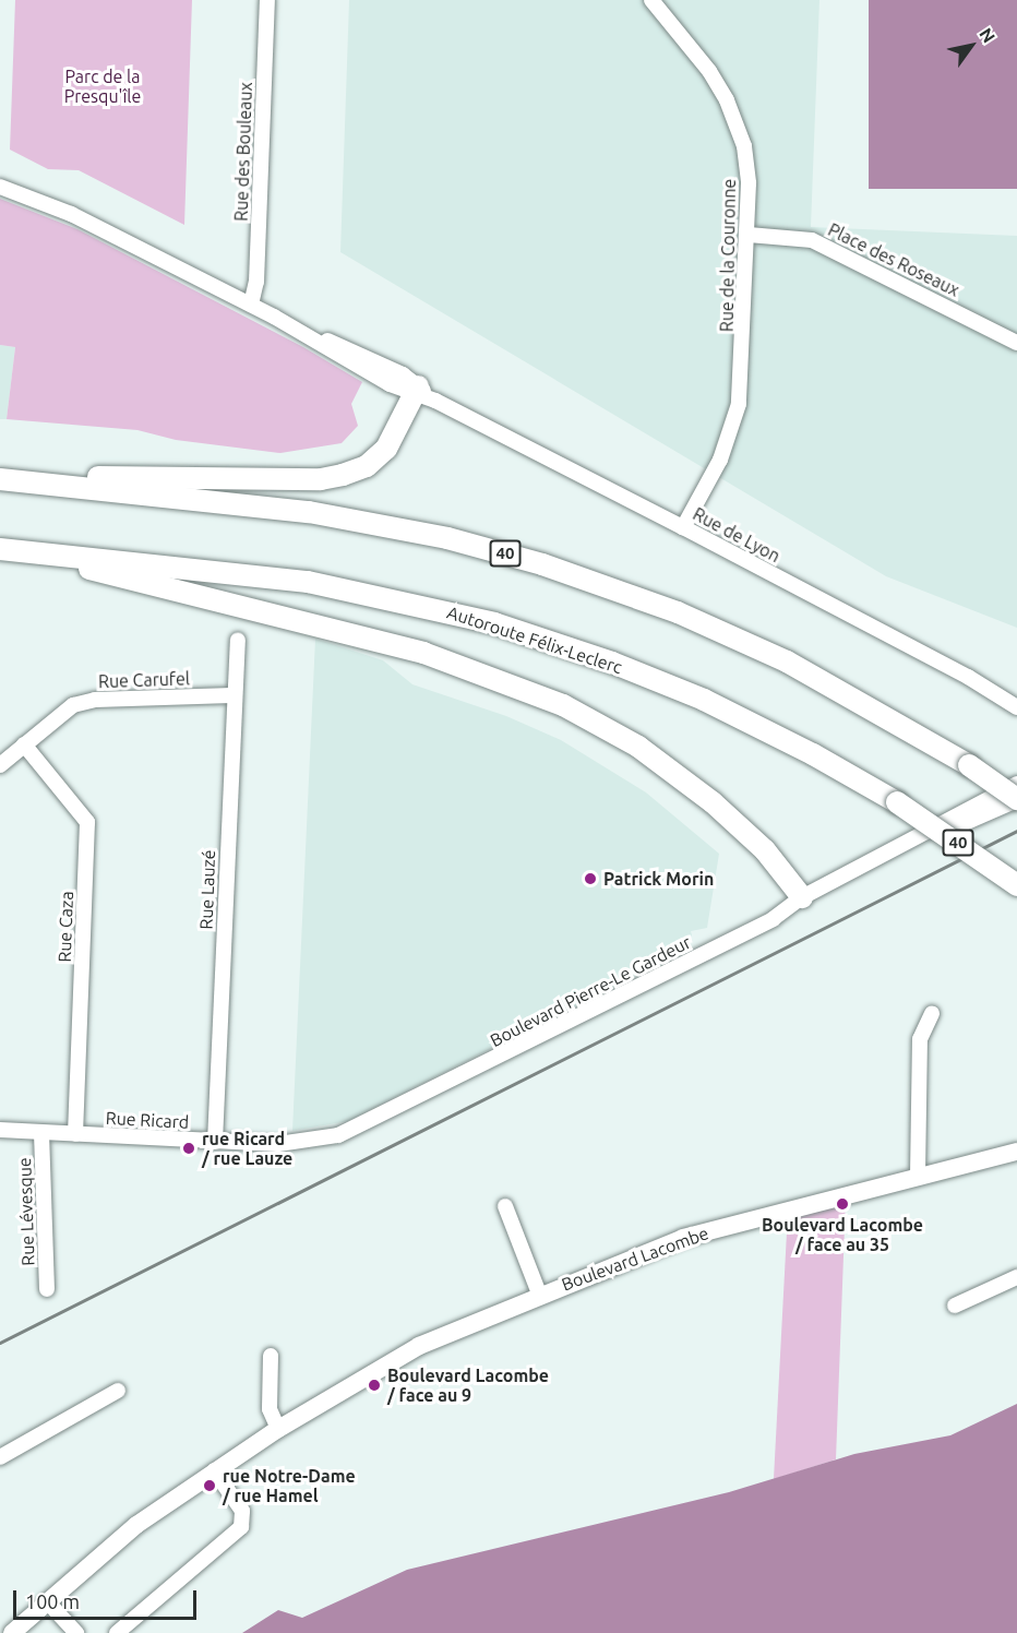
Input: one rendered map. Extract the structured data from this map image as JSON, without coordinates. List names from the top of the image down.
{
  "streets": {
    "highway": ["40", "Autoroute Félix-Leclerc"],
    "main road": ["Boulevard Lacombe"],
    "street": [
      "Rue des Bouleaux",
      "Rue de la Couronne",
      "Place des Roseaux",
      "Rue de Lyon",
      "Rue Carufel",
      "Rue Lauzé",
      "Rue Caza",
      "Boulevard Pierre-Le Gardeur",
      "Rue Ricard",
      "Rue Lévesque"
    ]
  },
  "crossings": [
    ["Rue des Bouleaux", "Rue de Lyon"],
    ["Rue de la Couronne", "Place des Roseaux"],
    ["Rue de la Couronne", "Rue de Lyon"],
    ["40", "Boulevard Pierre-Le Gardeur"],
    ["Rue Carufel", "Rue Lauzé"],
    ["Rue Carufel", "Rue Caza"],
    ["Rue Lauzé", "Rue Ricard"],
    ["Rue Caza", "Rue Ricard"],
    ["Boulevard Pierre-Le Gardeur", "Rue Ricard"],
    ["Rue Ricard", "Rue Lévesque"]
  ],
  "parks": ["Parc de la Presqu'île"],
  "places": [
    "Patrick Morin",
    "rue Ricard / rue Lauze",
    "Boulevard Lacombe / face au 35",
    "Boulevard Lacombe / face au 9",
    "rue Notre-Dame / rue Hamel"
  ],
  "scale_bar": "100 m",
  "north": "top right"
}
